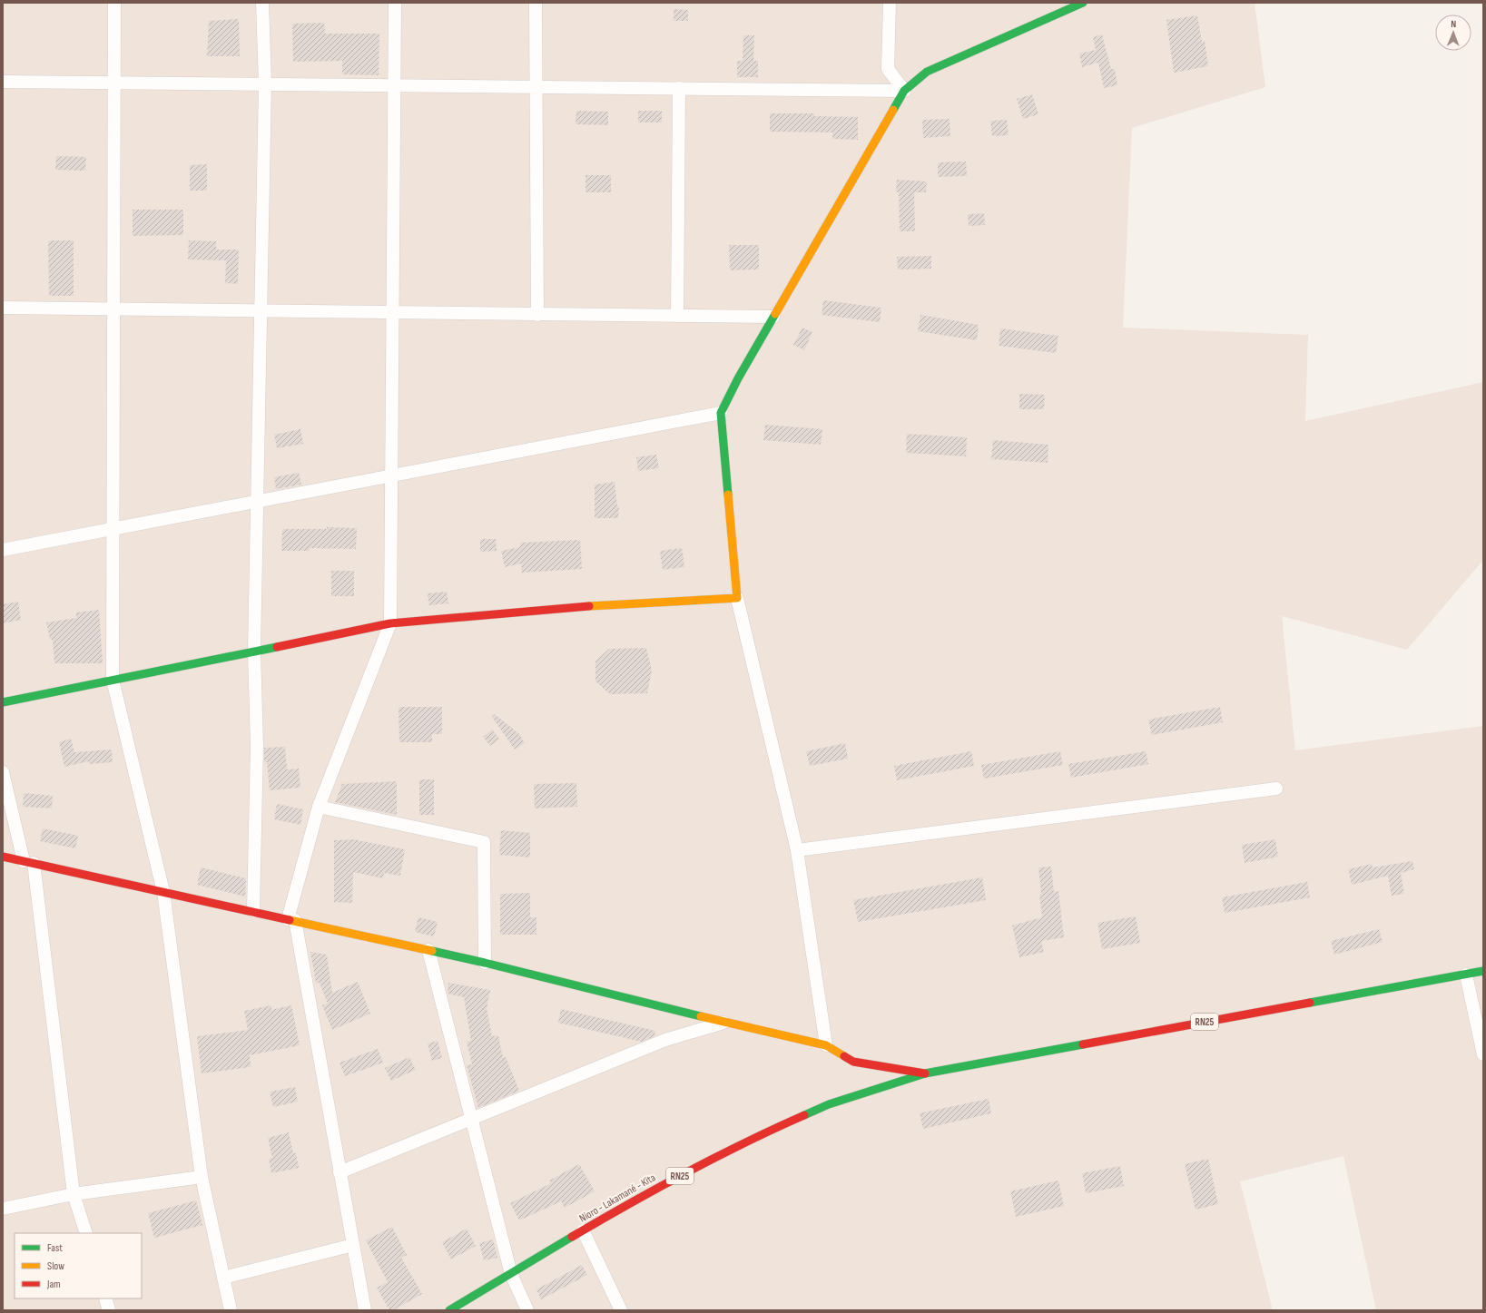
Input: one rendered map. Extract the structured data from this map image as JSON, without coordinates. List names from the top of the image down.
{
  "streets": {
    "main road": ["RN25", "Nioro - Lakamané - Kita"]
  },
  "crossings": [
    ["RN25", "Nioro - Lakamané - Kita"]
  ],
  "legend": ["Fast", "Slow", "Jam"],
  "north": "top"
}
